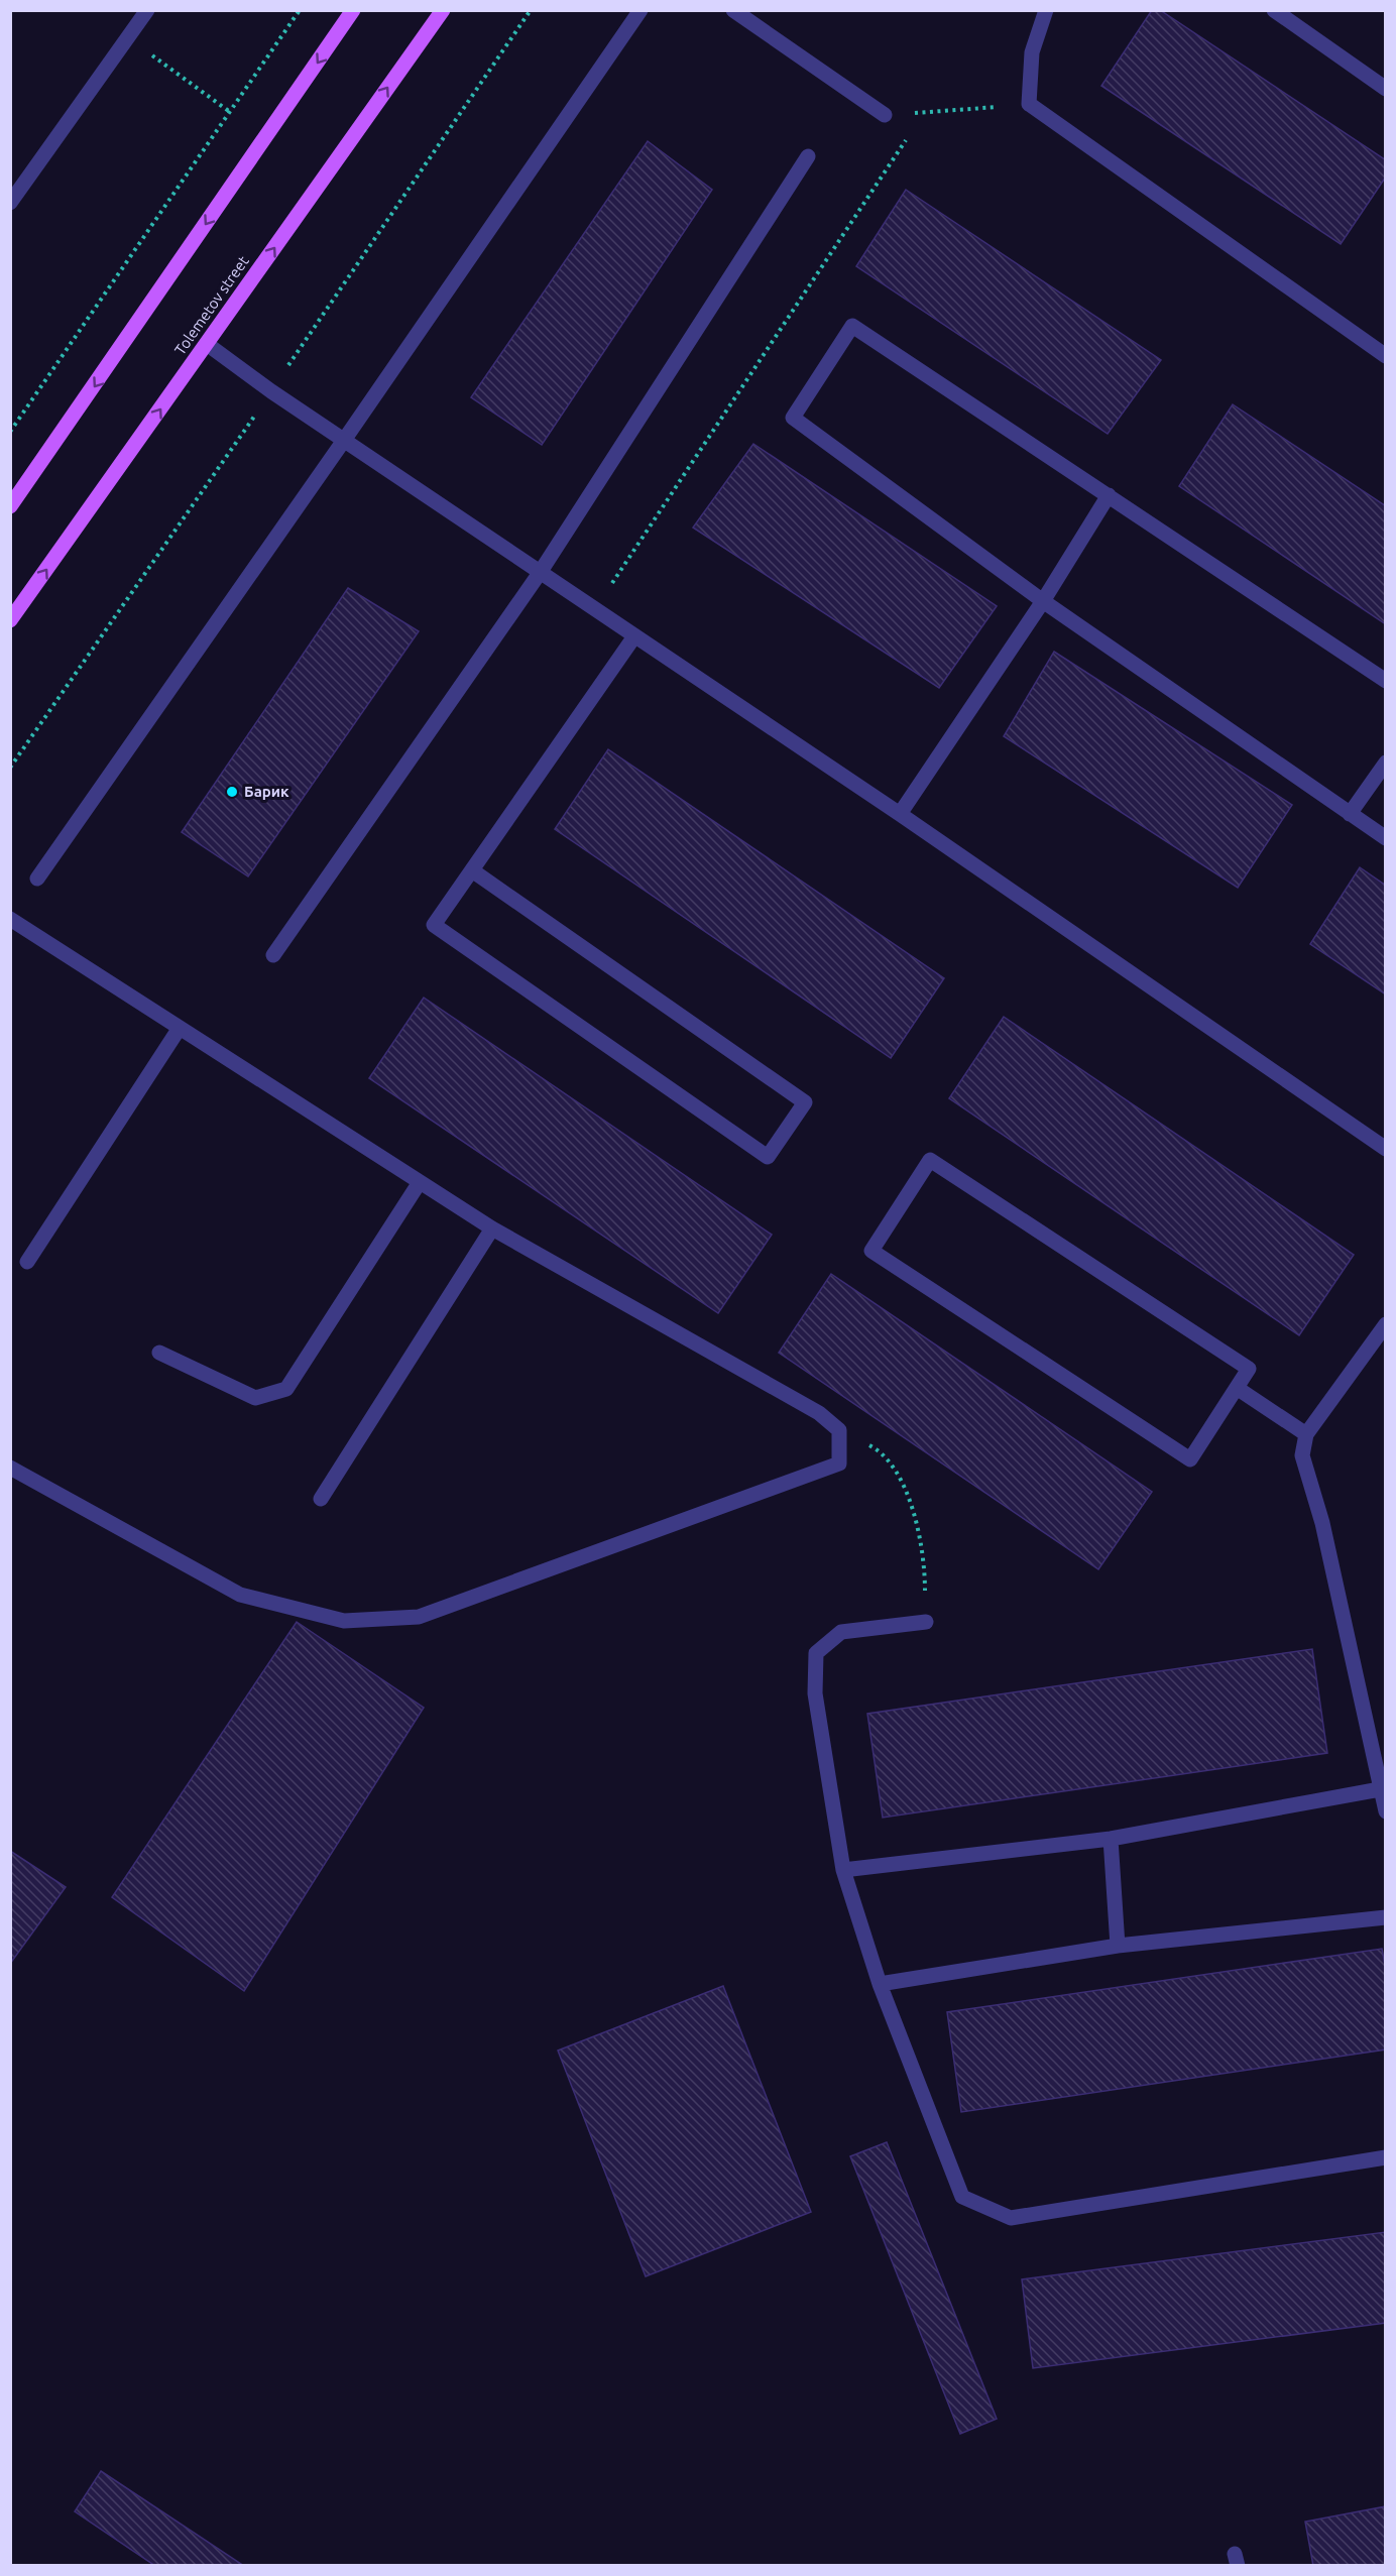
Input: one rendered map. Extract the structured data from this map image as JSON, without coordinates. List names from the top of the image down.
{
  "streets": {
    "main road": ["Tolemetov street"]
  },
  "places": ["Барик"]
}
